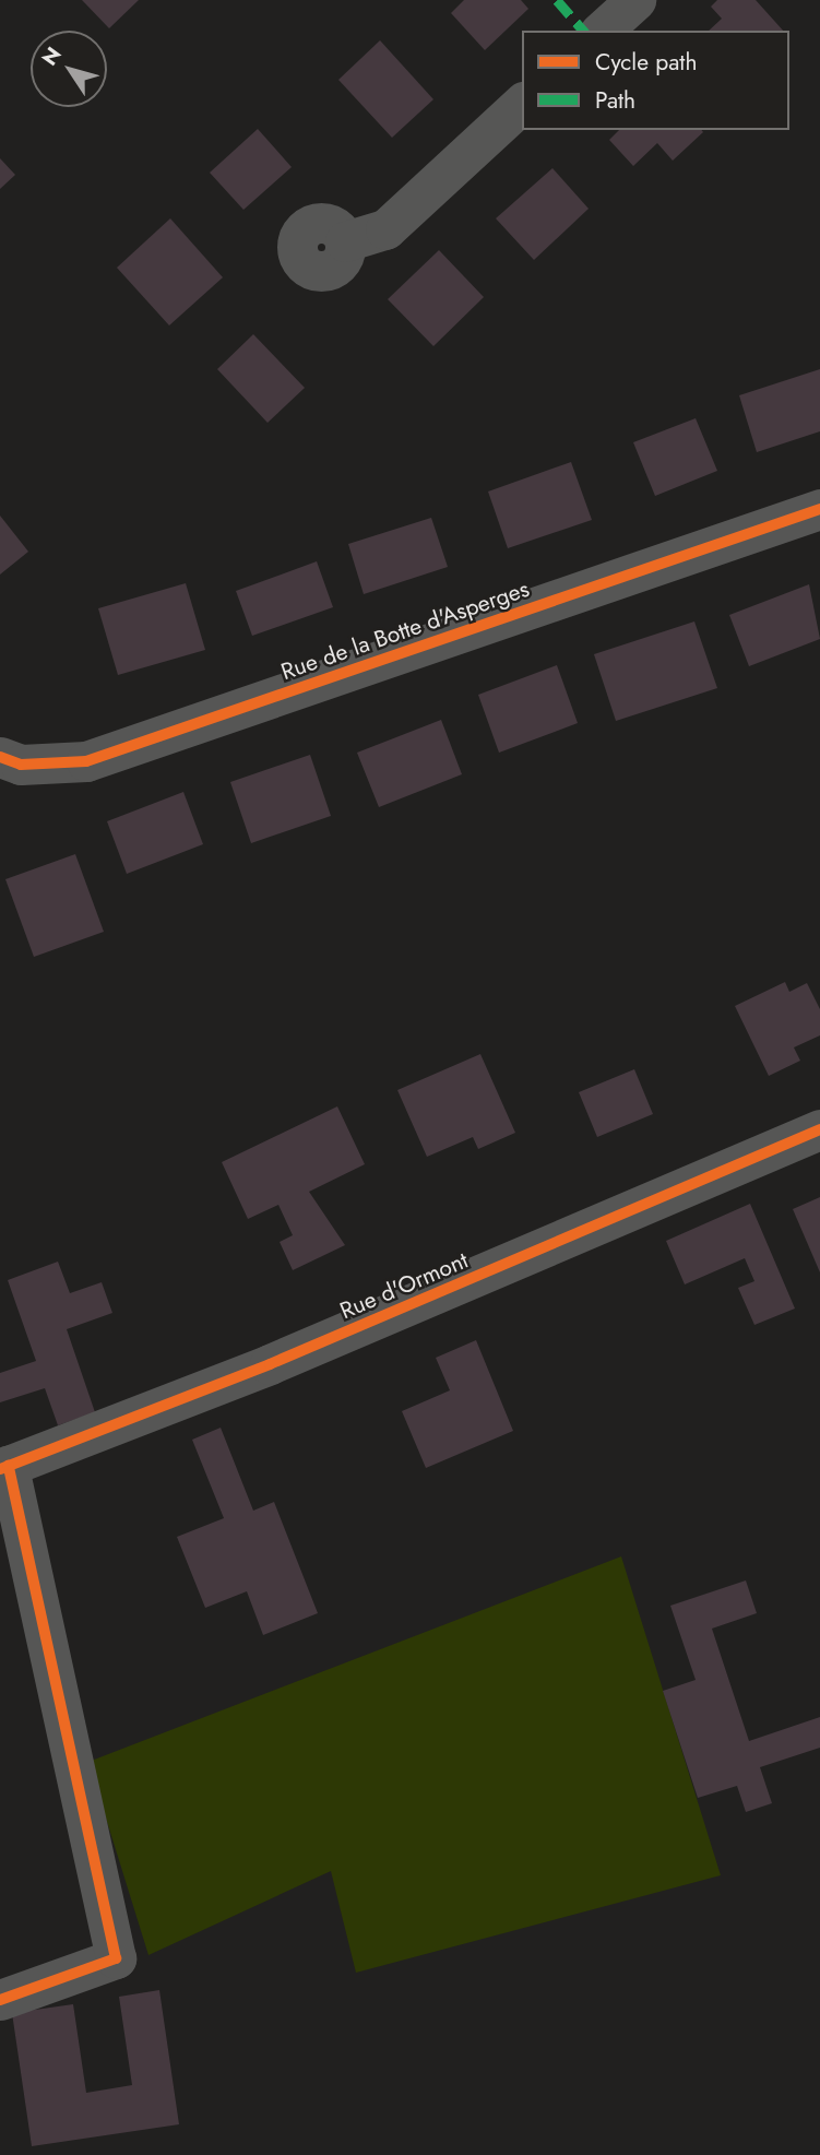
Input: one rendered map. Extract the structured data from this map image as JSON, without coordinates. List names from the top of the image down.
{
  "streets": {
    "street": ["Rue de la Botte d'Asperges", "Rue d'Ormont"]
  },
  "legend": ["Cycle path", "Path"],
  "north": "top left"
}
